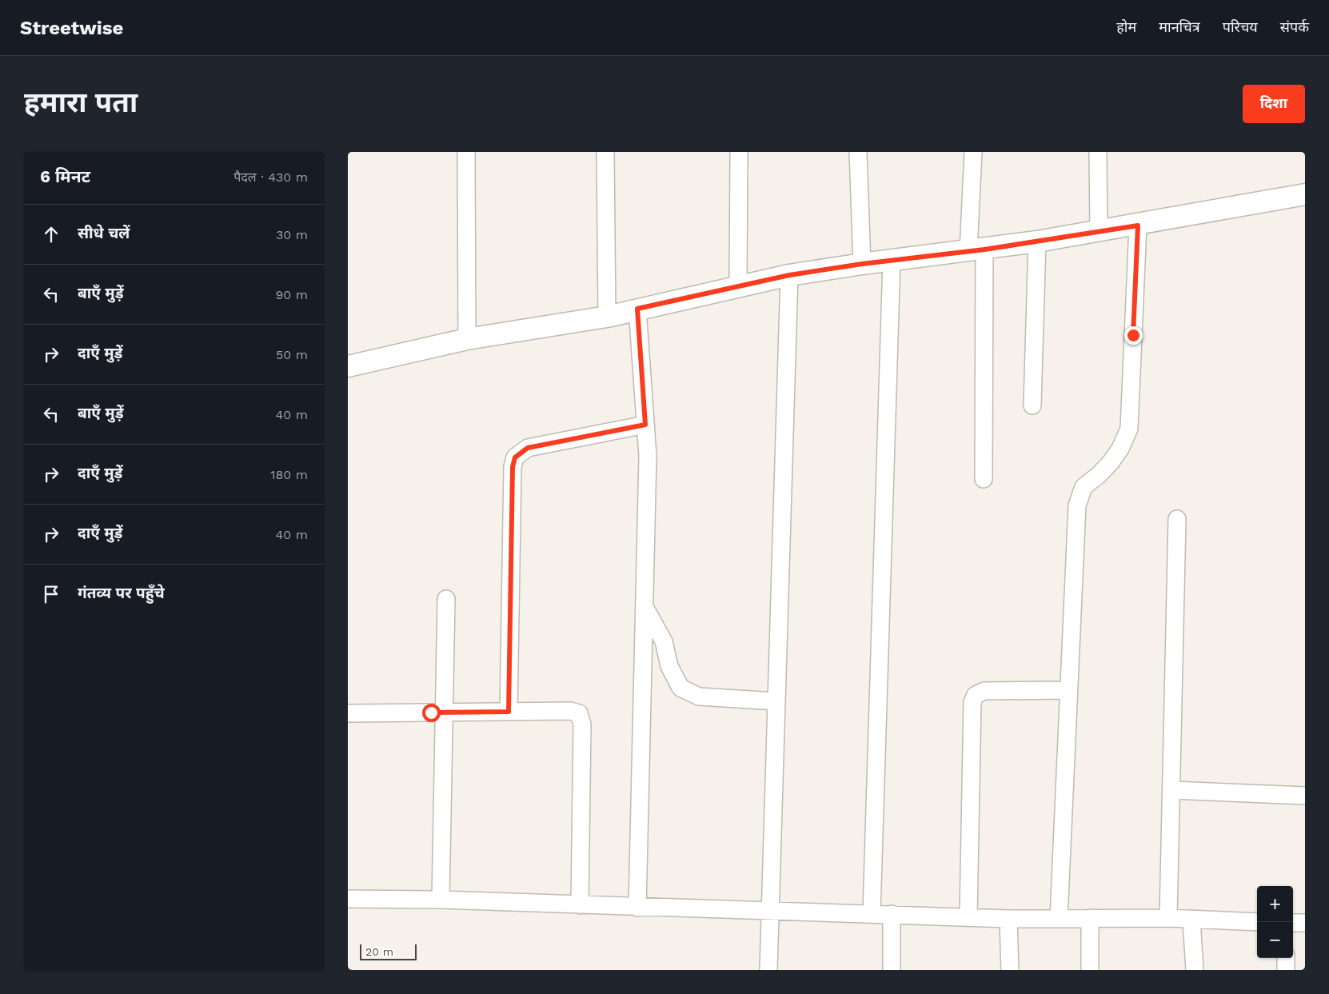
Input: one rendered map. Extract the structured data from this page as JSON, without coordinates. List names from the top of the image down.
{
  "scale_bar": "20 m",
  "page": {
    "header": "Streetwise",
    "nav": [
      "होम",
      "मानचित्र",
      "परिचय",
      "संपर्क"
    ],
    "buttons": "दिशा",
    "title": "हमारा पता",
    "heading": ["6 मिनट", "पैदल · 430 m"],
    "list": [
      ["सीधे चलें", "30 m"],
      ["बाएँ मुड़ें", "90 m"],
      ["दाएँ मुड़ें", "50 m"],
      ["बाएँ मुड़ें", "40 m"],
      ["दाएँ मुड़ें", "180 m"],
      ["दाएँ मुड़ें", "40 m"],
      "गंतव्य पर पहुँचे"
    ],
    "map_buttons": ["+", "−"],
    "scale": "20 m"
  }
}
